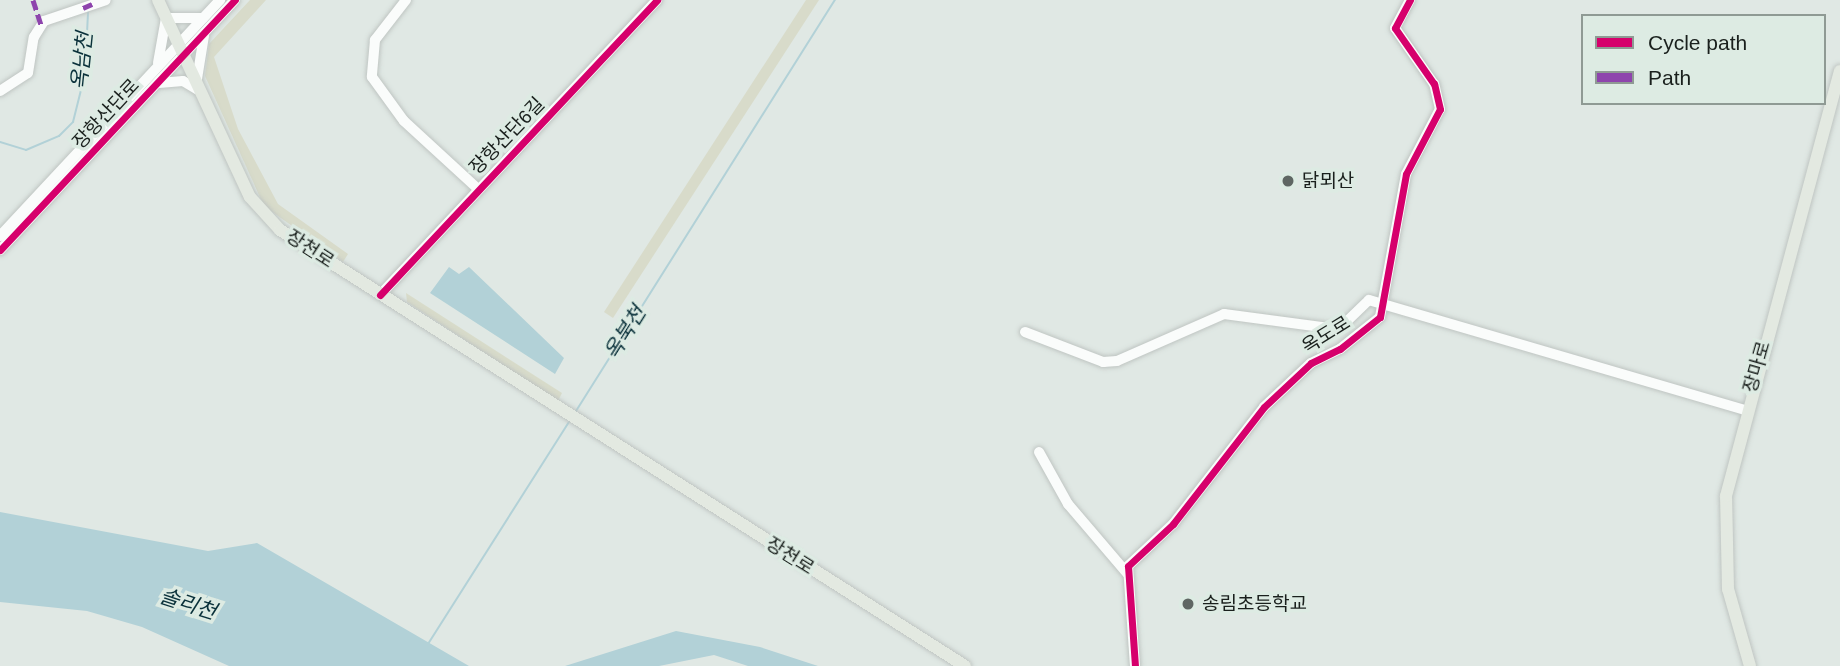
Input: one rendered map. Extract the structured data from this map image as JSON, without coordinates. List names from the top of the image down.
{
  "streets": {
    "main road": ["장천로", "장마로"],
    "street": ["장항산단로", "장항산단6길", "옥도로"]
  },
  "crossings": [
    ["장항산단로", "장천로"],
    ["장항산단6길", "장천로"]
  ],
  "water": ["옥남천", "옥북천", "솔리천"],
  "places": ["닭뫼산", "송림초등학교"],
  "legend": ["Cycle path", "Path"]
}
